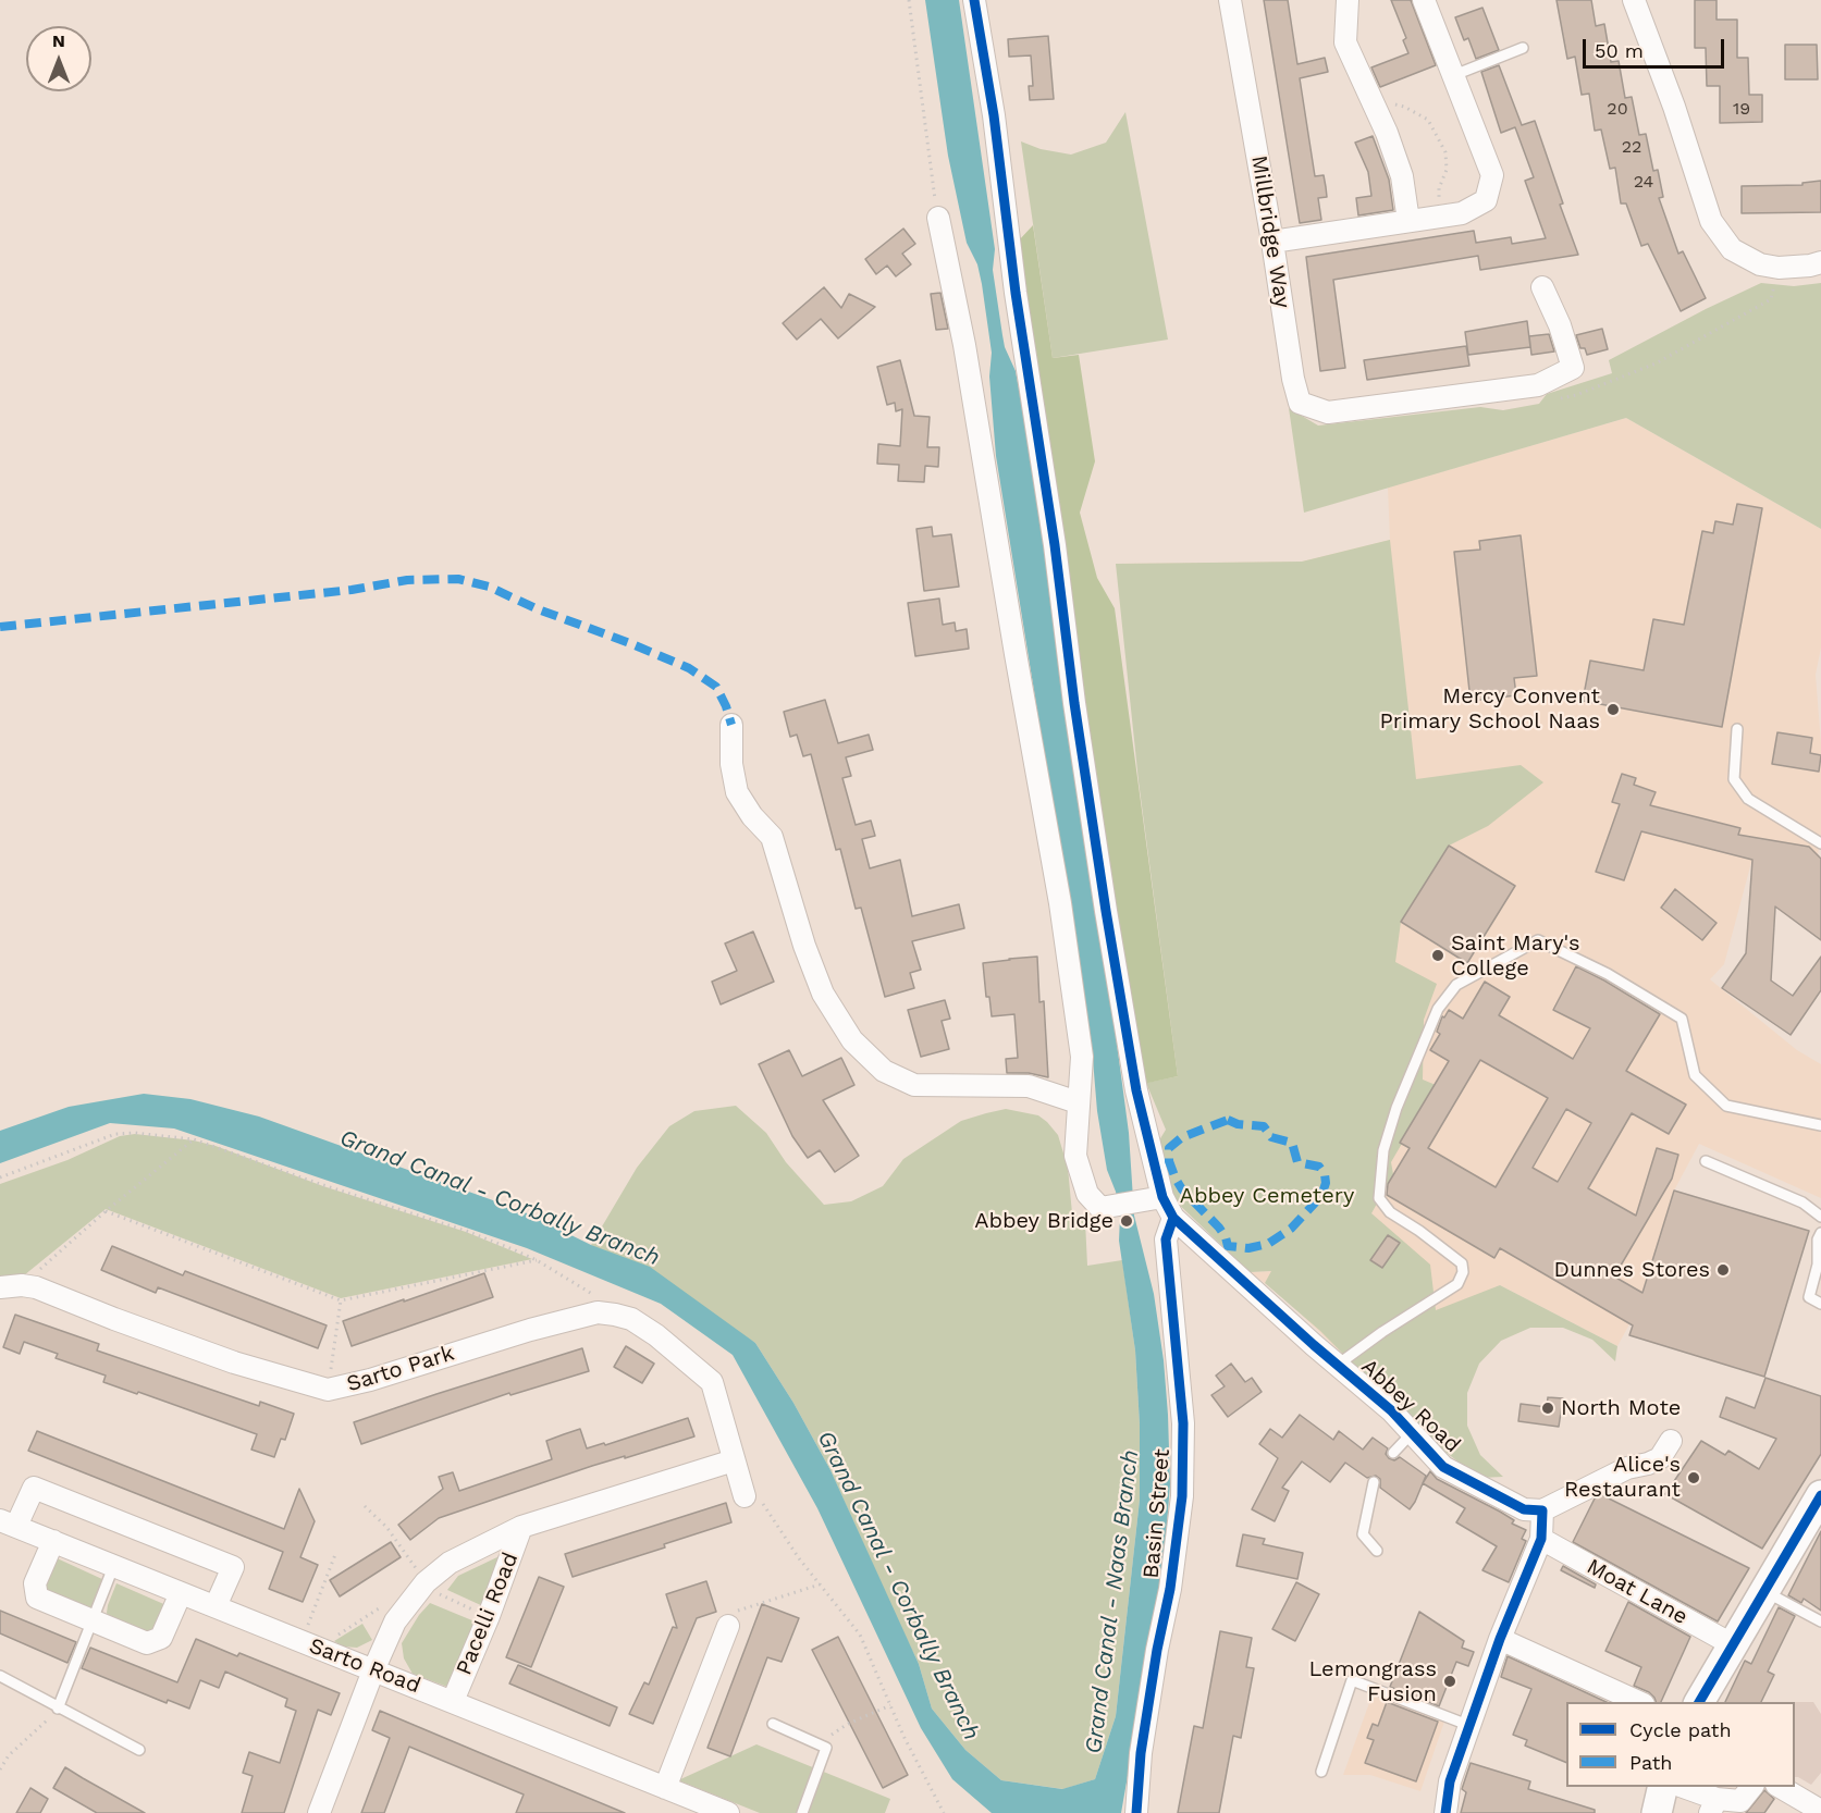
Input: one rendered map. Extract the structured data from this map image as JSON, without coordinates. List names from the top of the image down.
{
  "streets": {
    "street": [
      "Millbridge Way",
      "Sarto Park",
      "Abbey Road",
      "Basin Street",
      "Moat Lane",
      "Pacelli Road",
      "Sarto Road"
    ]
  },
  "crossings": [
    ["Abbey Road", "Basin Street"],
    ["Pacelli Road", "Sarto Road"]
  ],
  "water": ["Grand Canal - Corbally Branch", "Grand Canal - Naas Branch"],
  "parks": ["Abbey Cemetery"],
  "places": [
    "Mercy Convent Primary School Naas",
    "Saint Mary's College",
    "Abbey Bridge",
    "Dunnes Stores",
    "North Mote",
    "Alice's Restaurant",
    "Lemongrass Fusion"
  ],
  "house_numbers": [
    "20",
    "19",
    "22",
    "24"
  ],
  "legend": ["Cycle path", "Path"],
  "scale_bar": "50 m",
  "north": "top"
}
